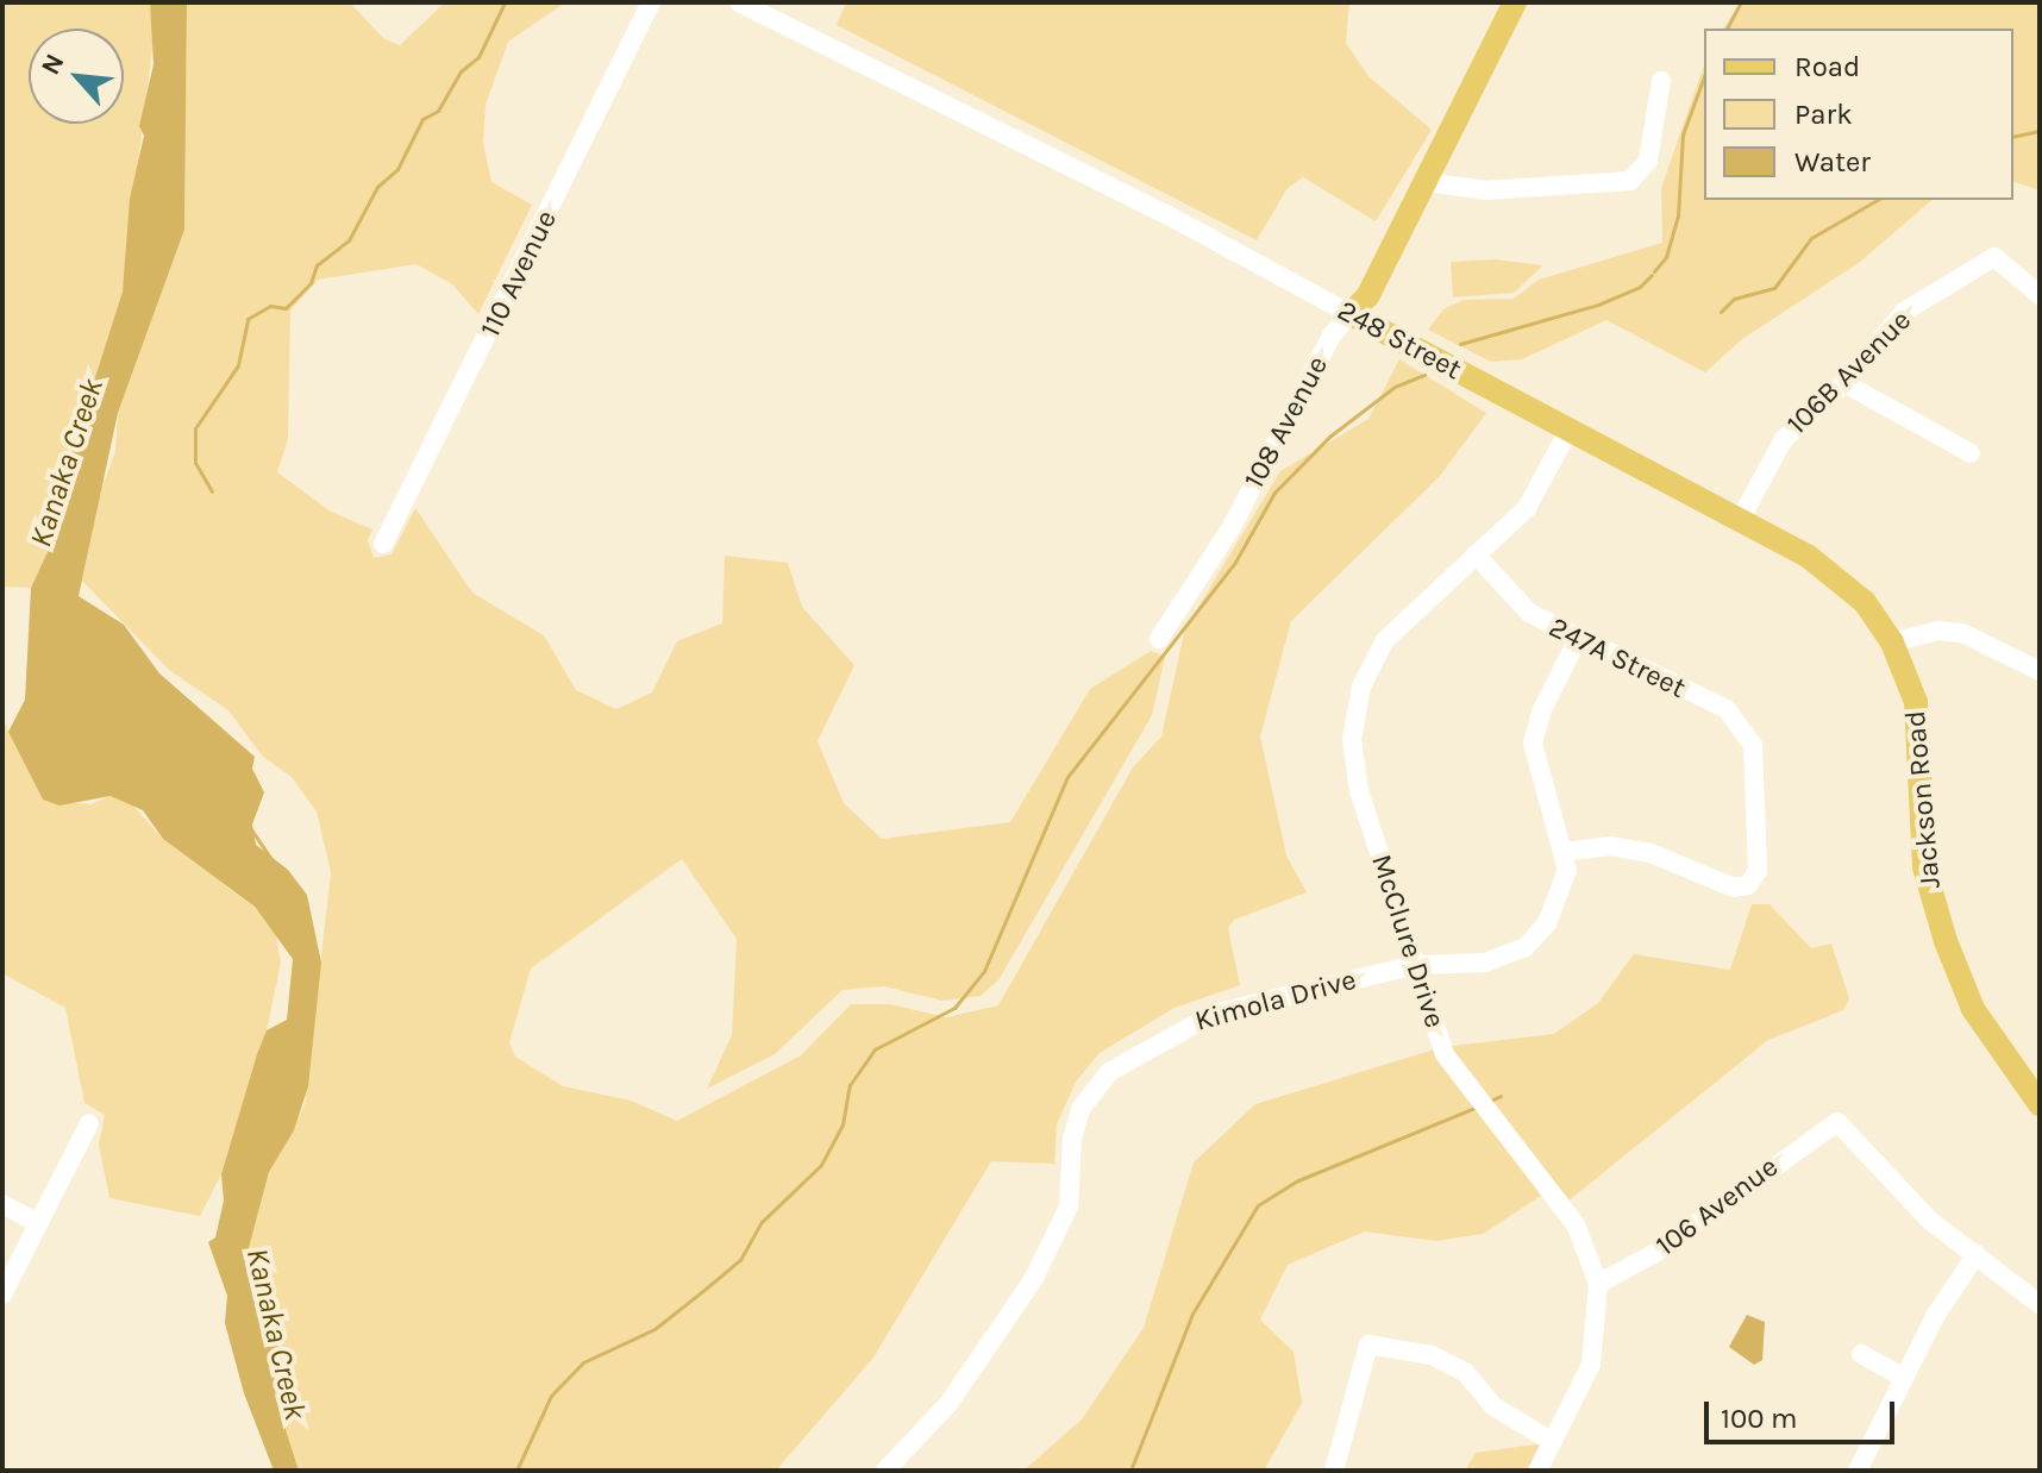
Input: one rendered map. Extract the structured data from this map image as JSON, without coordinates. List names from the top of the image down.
{
  "streets": {
    "main road": ["248 Street", "108 Avenue", "Jackson Road"],
    "street": [
      "110 Avenue",
      "106B Avenue",
      "247A Street",
      "McClure Drive",
      "Kimola Drive",
      "106 Avenue"
    ]
  },
  "crossings": [
    ["248 Street", "106B Avenue"],
    ["248 Street", "108 Avenue"],
    ["248 Street", "Jackson Road"],
    ["248 Street", "McClure Drive"],
    ["247A Street", "McClure Drive"],
    ["247A Street", "Kimola Drive"],
    ["McClure Drive", "Kimola Drive"],
    ["McClure Drive", "106 Avenue"]
  ],
  "water": ["Kanaka Creek"],
  "legend": ["Road", "Park", "Water"],
  "scale_bar": "100 m",
  "north": "top left"
}
